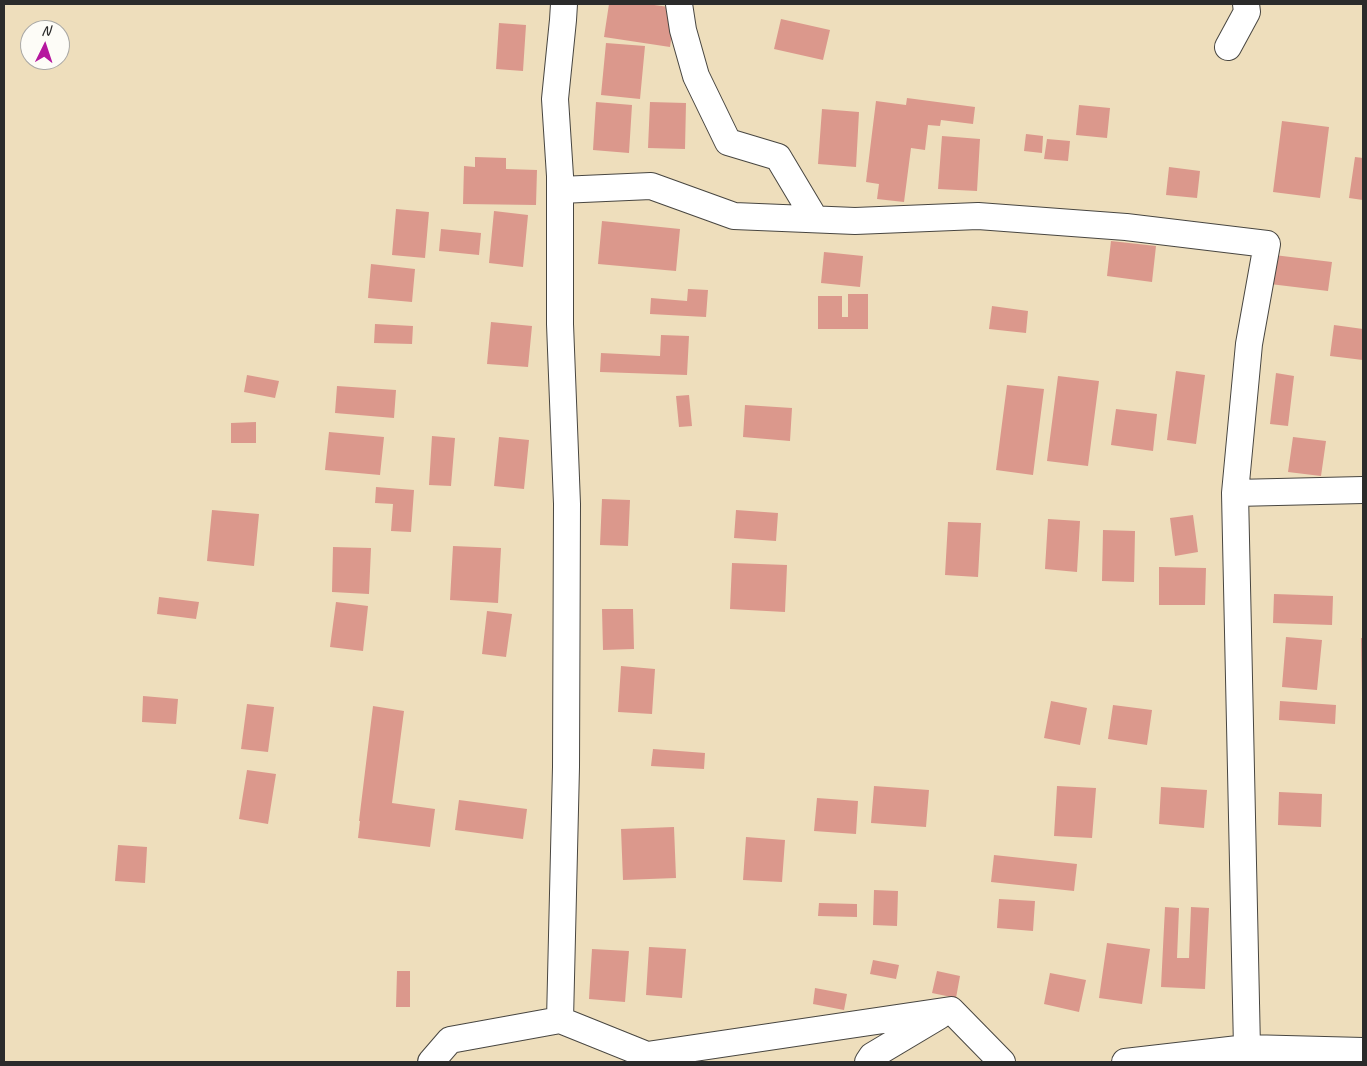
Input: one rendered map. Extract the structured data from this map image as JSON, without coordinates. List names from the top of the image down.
{
  "north": "top"
}
